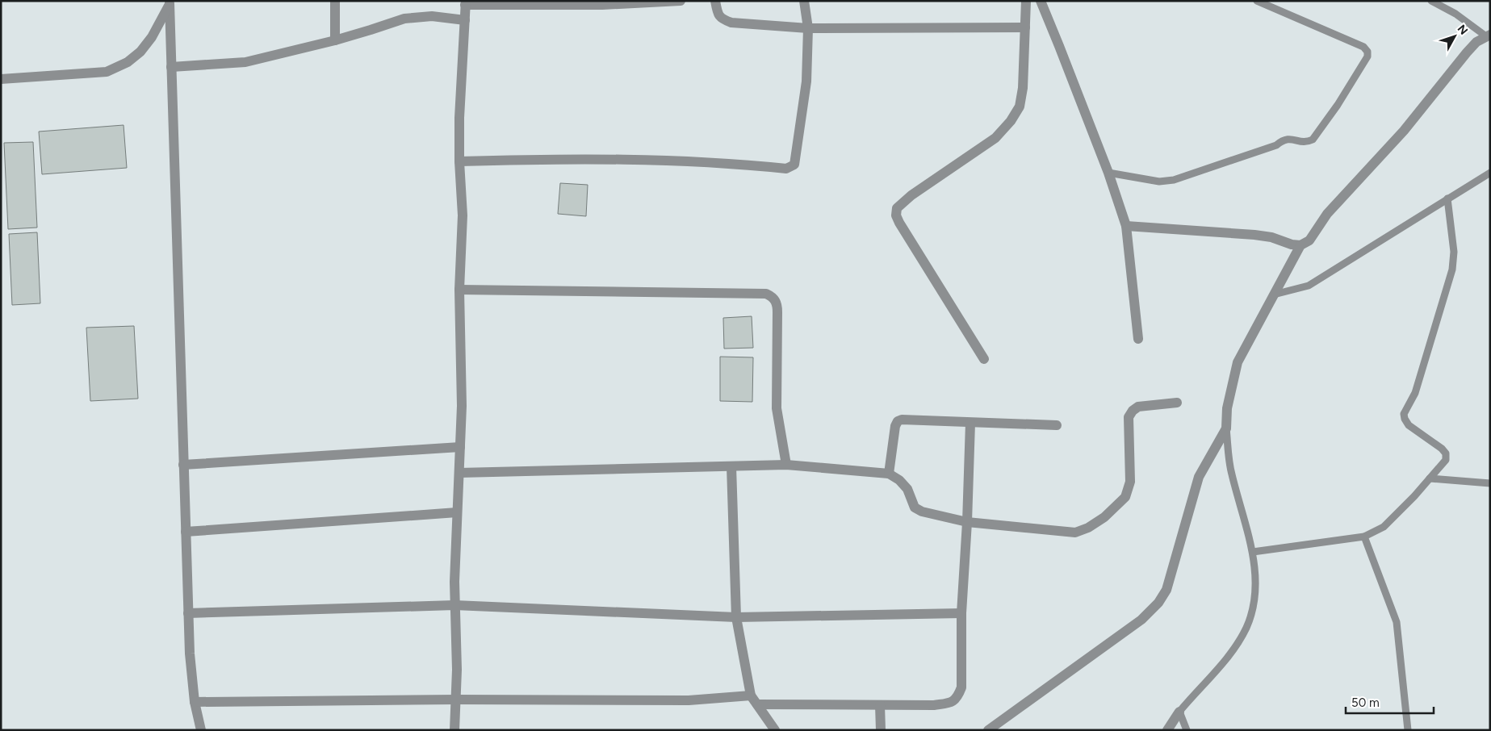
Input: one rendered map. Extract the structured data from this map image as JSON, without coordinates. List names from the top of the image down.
{
  "scale_bar": "50 m",
  "north": "top right"
}
